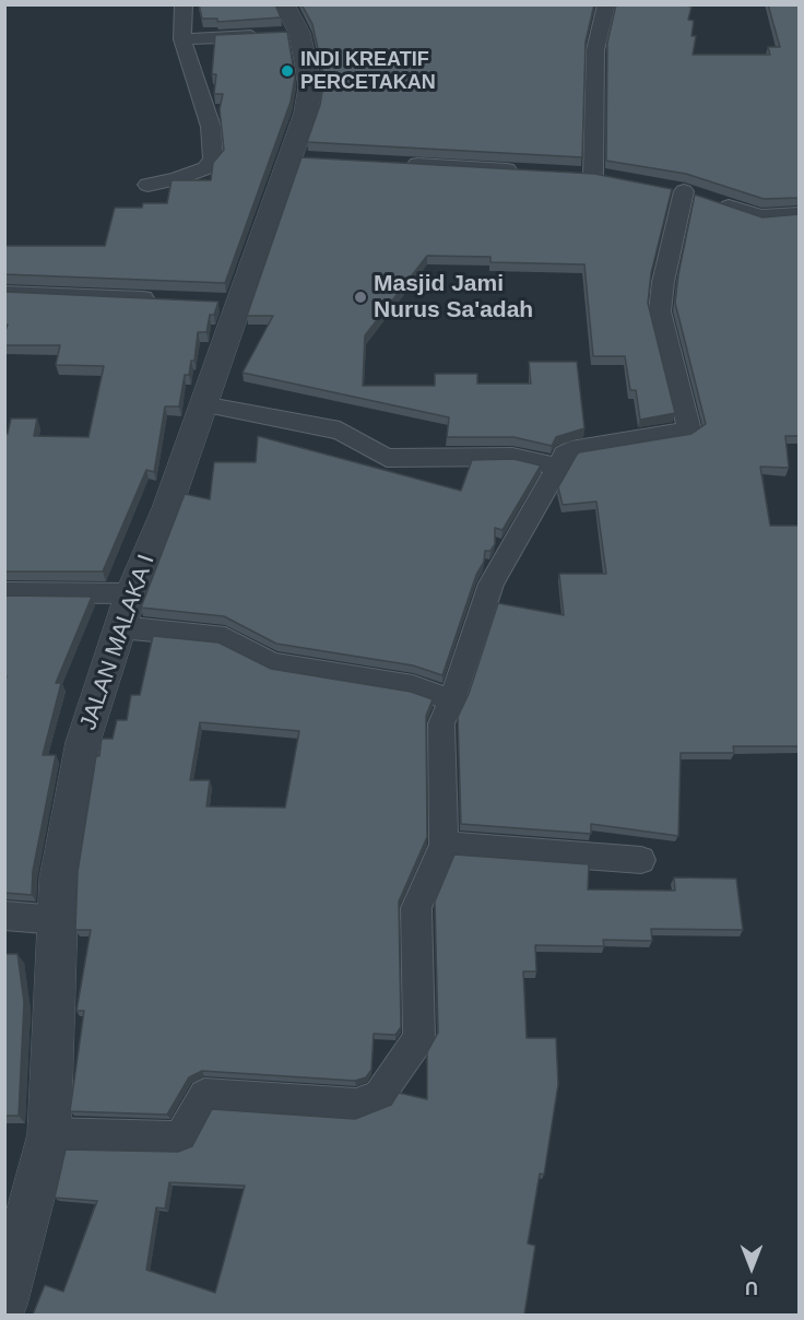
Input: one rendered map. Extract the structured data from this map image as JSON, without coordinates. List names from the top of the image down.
{
  "streets": {
    "street": ["JALAN MALAKA I"]
  },
  "places": ["INDI KREATIF PERCETAKAN", "Masjid Jami Nurus Sa'adah"],
  "north": "bottom"
}
